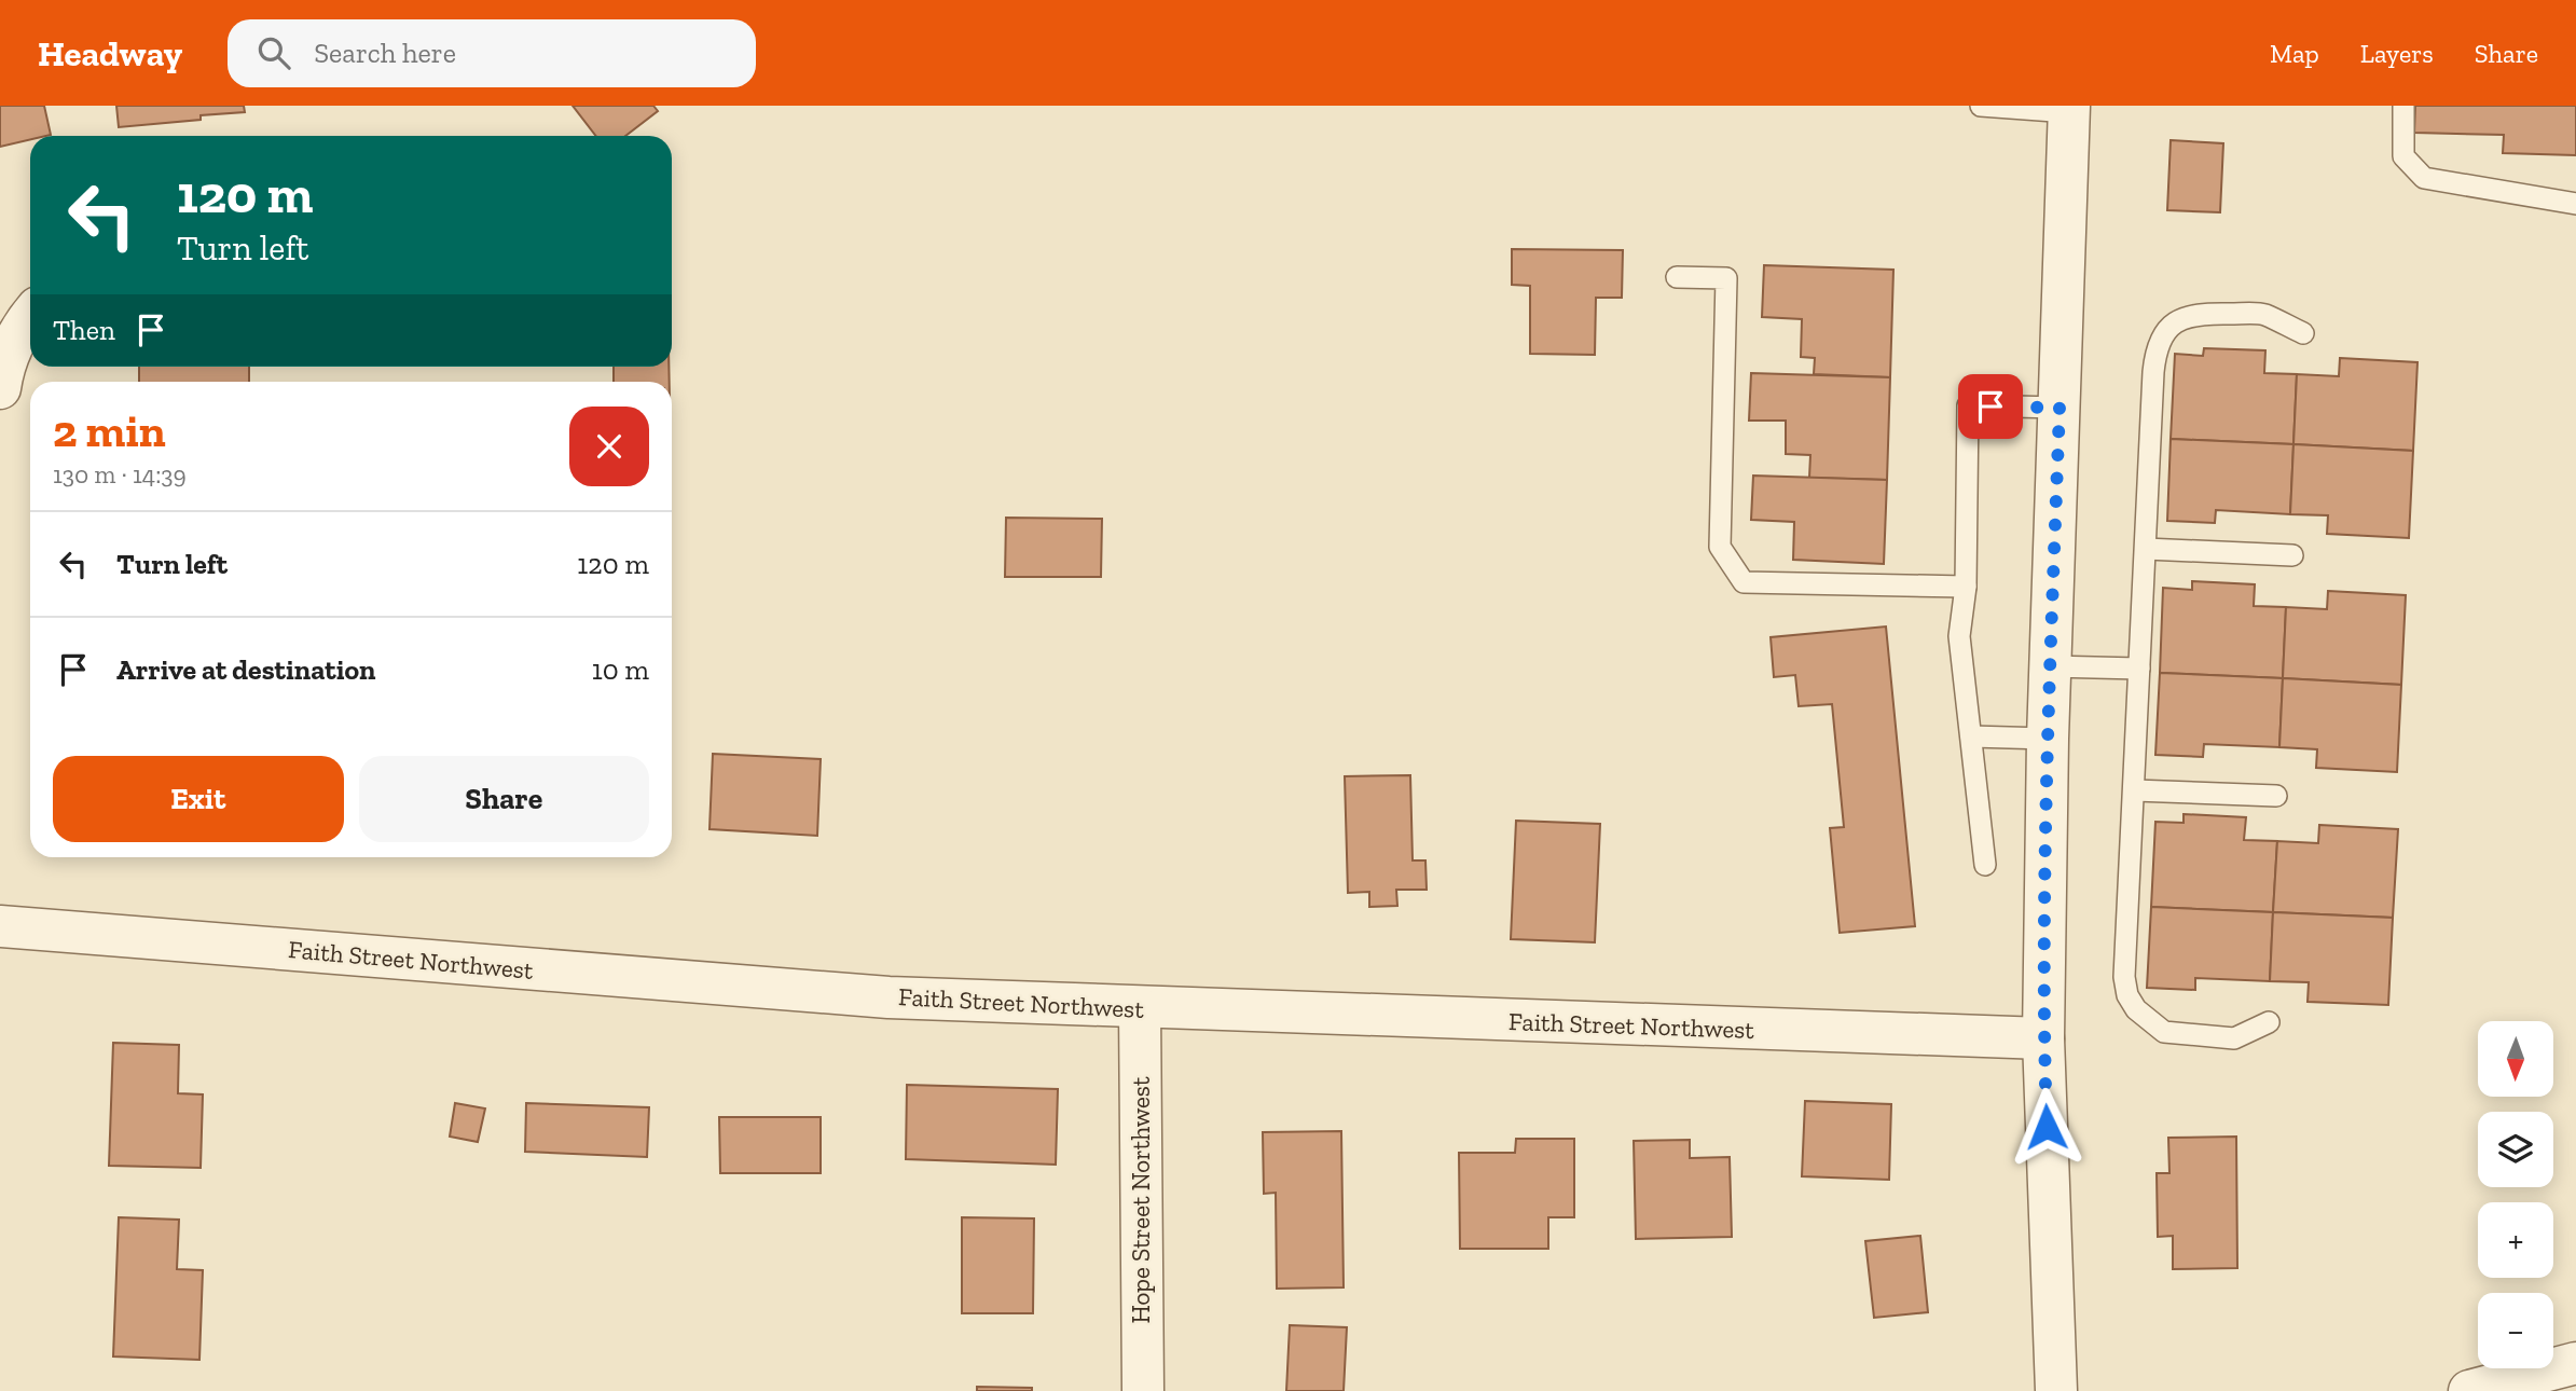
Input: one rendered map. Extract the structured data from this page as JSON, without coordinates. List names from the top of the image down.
{
  "streets": {
    "street": ["Faith Street Northwest", "Hope Street Northwest"]
  },
  "crossings": [
    ["Faith Street Northwest", "Hope Street Northwest"]
  ],
  "north": "bottom",
  "page": {
    "header": "Headway",
    "search": "Search here",
    "nav": ["Map", "Layers", "Share"],
    "turn": ["120 m", "Turn left"],
    "then": "Then",
    "heading": ["2 min", "130 m · 14:39"],
    "list": [
      {
        "name": "Turn left",
        "value": "120 m"
      },
      {
        "name": "Arrive at destination",
        "value": "10 m"
      }
    ],
    "buttons": ["Exit", "Share"],
    "map_buttons": ["+", "−"]
  }
}
